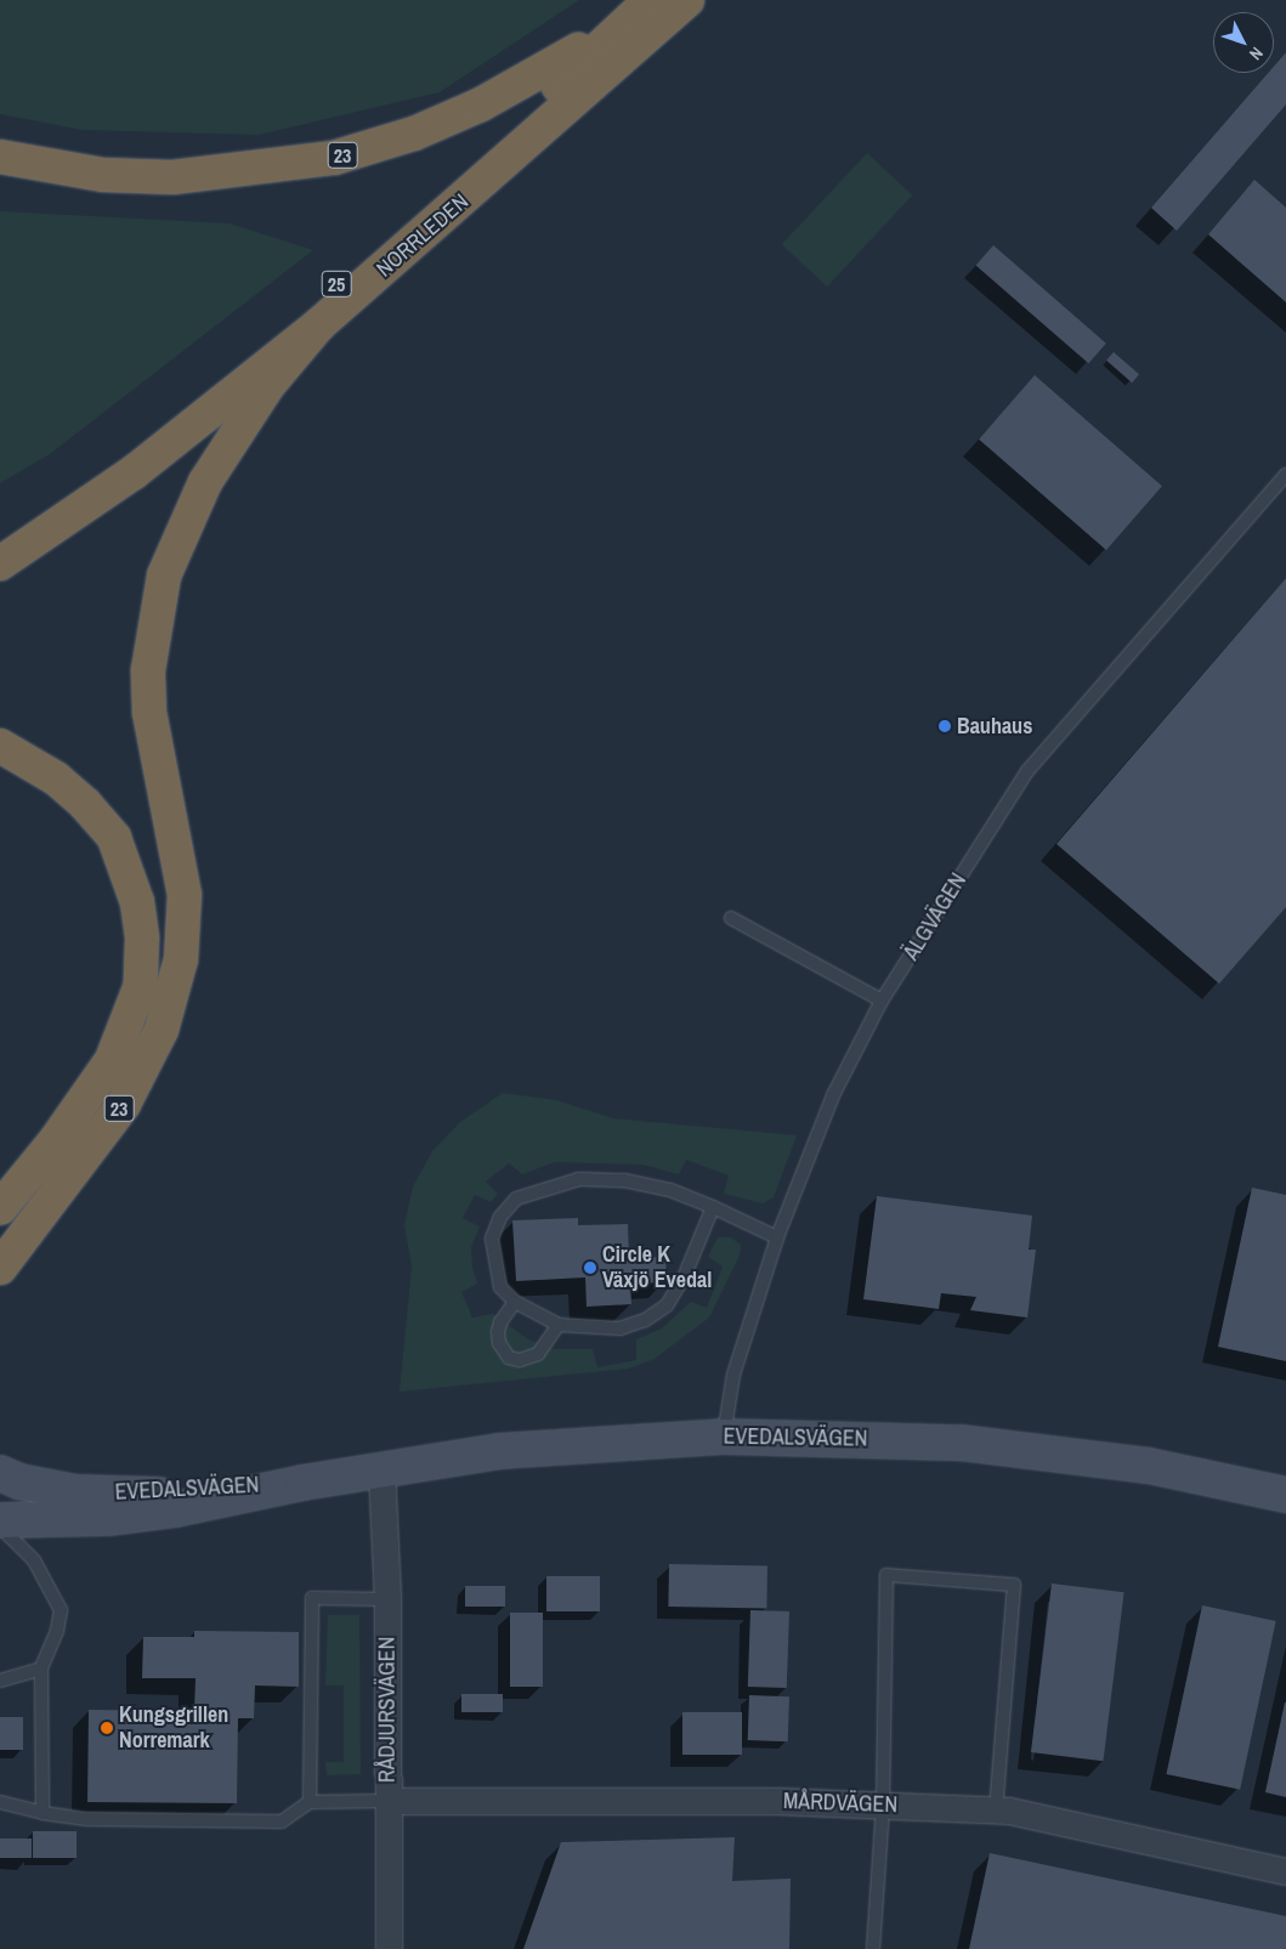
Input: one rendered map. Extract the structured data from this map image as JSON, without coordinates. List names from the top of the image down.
{
  "streets": {
    "highway": ["23", "NORRLEDEN", "25"],
    "street": ["EVEDALSVÄGEN", "RÅDJURSVÄGEN", "MÅRDVÄGEN"],
    "lane": ["ÄLGVÄGEN"]
  },
  "crossings": [
    ["23", "NORRLEDEN"],
    ["ÄLGVÄGEN", "EVEDALSVÄGEN"],
    ["EVEDALSVÄGEN", "RÅDJURSVÄGEN"],
    ["RÅDJURSVÄGEN", "MÅRDVÄGEN"]
  ],
  "places": ["Bauhaus", "Circle K Växjö Evedal", "Kungsgrillen Norremark"],
  "north": "bottom right"
}
